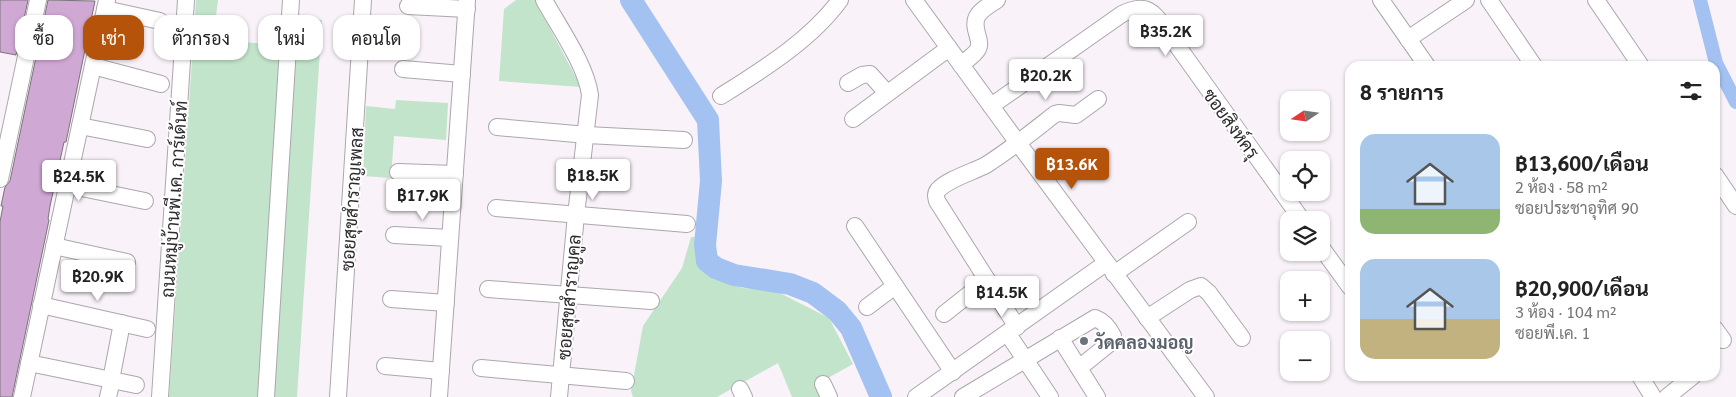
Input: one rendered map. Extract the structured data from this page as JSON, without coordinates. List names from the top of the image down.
{
  "streets": {
    "street": [
      "ซอยสิงห์ครุ",
      "ถนนหมู่บ้านพี.เค. การ์เด้นท์",
      "ซอยสุขสำราญเพลส",
      "ซอยสุขสำราญคูล"
    ]
  },
  "places": ["วัดคลองมอญ"],
  "north": "left",
  "page": {
    "price": [
      "฿35.2K",
      "฿20.2K",
      "฿13.6K",
      "฿18.5K",
      "฿24.5K",
      "฿17.9K",
      "฿20.9K",
      "฿14.5K"
    ],
    "chip": [
      "ซื้อ",
      "เช่า",
      "ตัวกรอง",
      "ใหม่",
      "คอนโด"
    ],
    "heading": "8 รายการ",
    "map_buttons": ["+", "−"],
    "list": [
      {
        "name": "฿13,600/เดือน",
        "note": "2 ห้อง · 58 m² · ซอยประชาอุทิศ 90"
      },
      {
        "name": "฿20,900/เดือน",
        "note": "3 ห้อง · 104 m² · ซอยพี.เค. 1"
      }
    ]
  }
}
